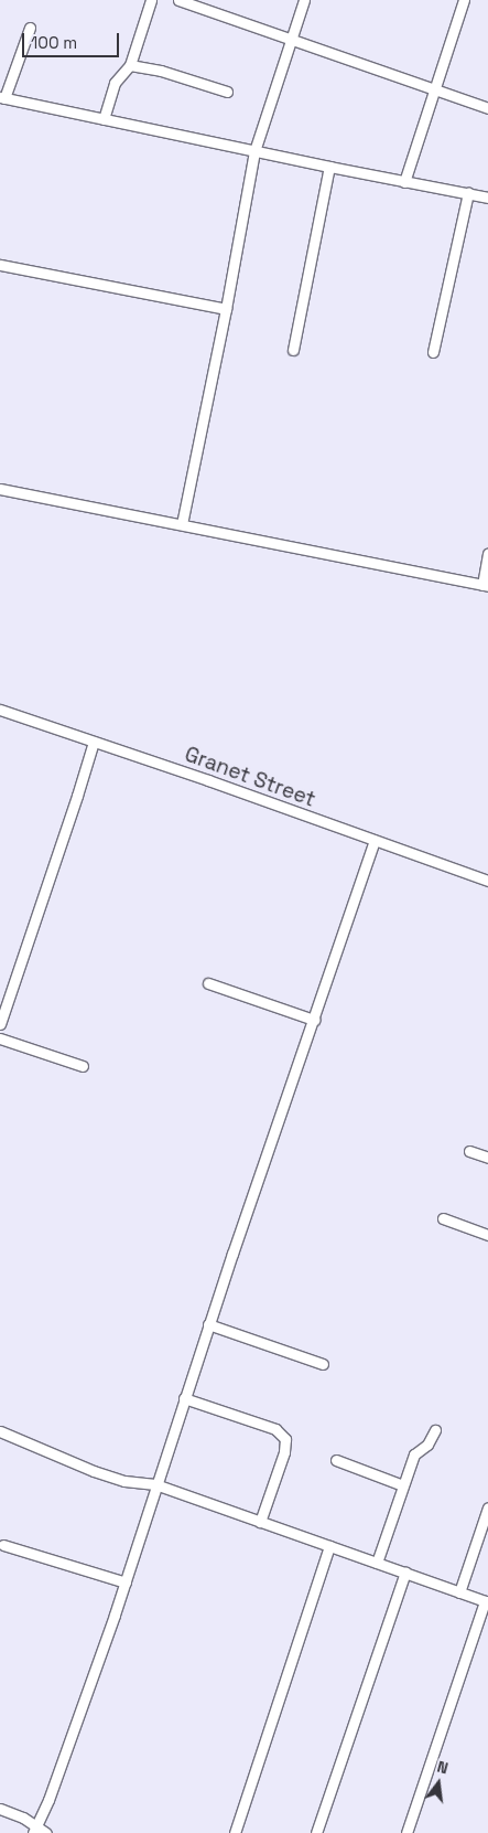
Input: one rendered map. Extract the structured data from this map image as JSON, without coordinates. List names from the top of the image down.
{
  "streets": {
    "street": ["Granet Street"]
  },
  "scale_bar": "100 m",
  "north": "top"
}
